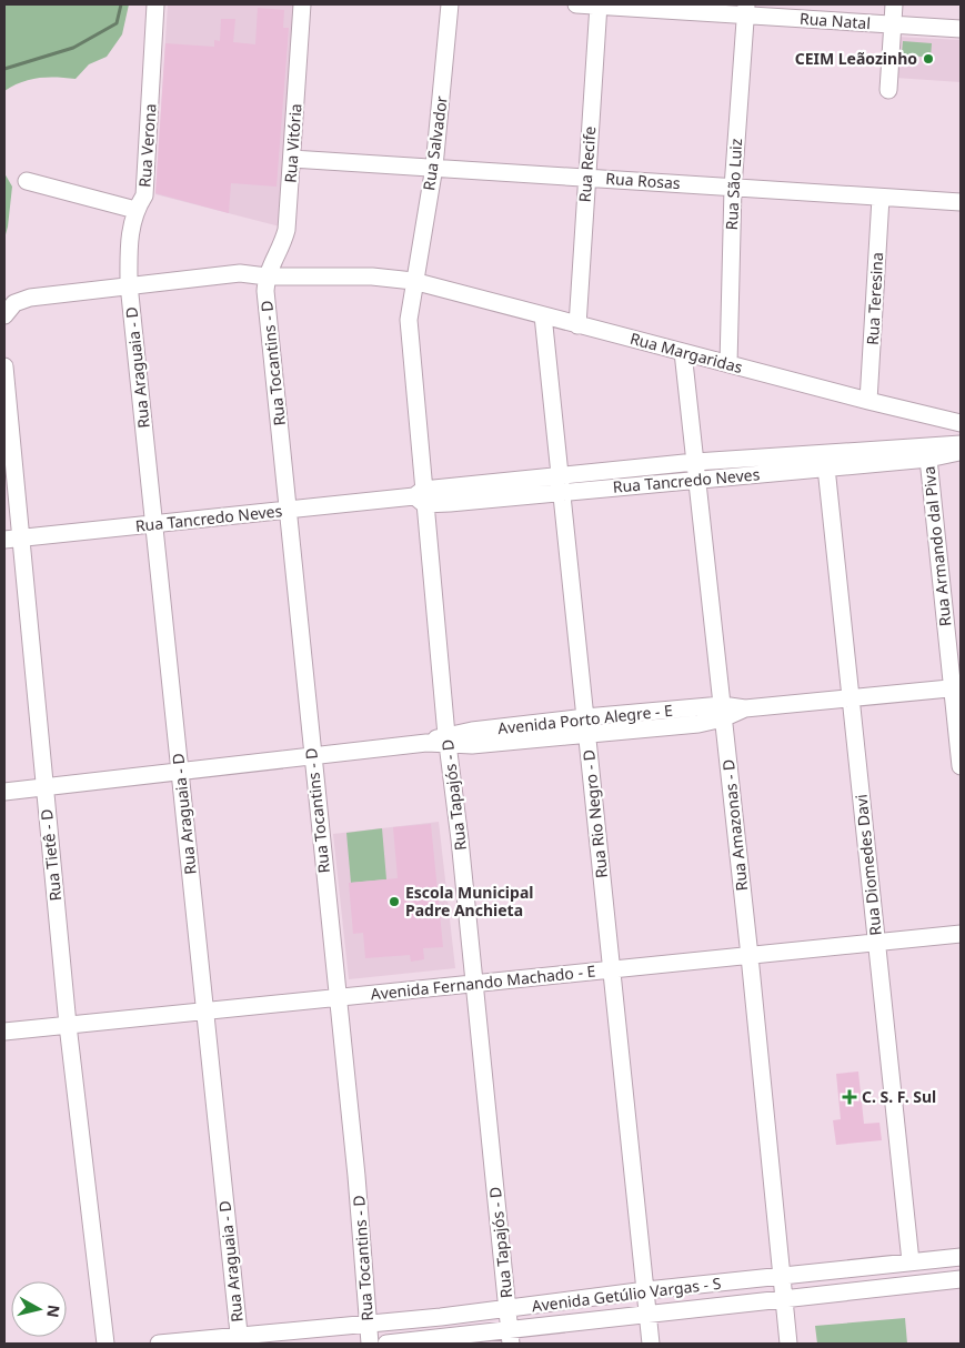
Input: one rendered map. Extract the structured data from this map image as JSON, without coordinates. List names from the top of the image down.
{
  "streets": {
    "street": [
      "Rua Natal",
      "Rua Vitória",
      "Rua Salvador",
      "Rua Verona",
      "Rua Recife",
      "Rua Rosas",
      "Rua São Luiz",
      "Rua Teresina",
      "Rua Margaridas",
      "Rua Tocantins - D",
      "Rua Araguaia - D",
      "Rua Tancredo Neves",
      "Rua Armando dal Piva",
      "Avenida Porto Alegre - E",
      "Rua Tapajós - D",
      "Rua Rio Negro - D",
      "Rua Amazonas - D",
      "Rua Tietê - D",
      "Rua Diomedes Davi",
      "Avenida Fernando Machado - E",
      "Avenida Getúlio Vargas - S"
    ]
  },
  "crossings": [
    ["Rua Natal", "Rua Recife"],
    ["Rua Natal", "Rua São Luiz"],
    ["Rua Vitória", "Rua Rosas"],
    ["Rua Vitória", "Rua Margaridas"],
    ["Rua Vitória", "Rua Tocantins - D"],
    ["Rua Salvador", "Rua Rosas"],
    ["Rua Salvador", "Rua Margaridas"],
    ["Rua Salvador", "Rua Tapajós - D"],
    ["Rua Verona", "Rua Margaridas"],
    ["Rua Verona", "Rua Araguaia - D"],
    ["Rua Recife", "Rua Rosas"],
    ["Rua Recife", "Rua Margaridas"],
    ["Rua Rosas", "Rua São Luiz"],
    ["Rua Rosas", "Rua Teresina"],
    ["Rua São Luiz", "Rua Margaridas"],
    ["Rua Teresina", "Rua Margaridas"],
    ["Rua Margaridas", "Rua Tocantins - D"],
    ["Rua Margaridas", "Rua Araguaia - D"],
    ["Rua Margaridas", "Rua Tapajós - D"],
    ["Rua Margaridas", "Rua Rio Negro - D"],
    ["Rua Margaridas", "Rua Amazonas - D"],
    ["Rua Tocantins - D", "Rua Tancredo Neves"],
    ["Rua Tocantins - D", "Avenida Porto Alegre - E"],
    ["Rua Tocantins - D", "Avenida Fernando Machado - E"],
    ["Rua Tocantins - D", "Avenida Getúlio Vargas - S"],
    ["Rua Araguaia - D", "Rua Tancredo Neves"],
    ["Rua Araguaia - D", "Avenida Porto Alegre - E"],
    ["Rua Araguaia - D", "Avenida Fernando Machado - E"],
    ["Rua Araguaia - D", "Avenida Getúlio Vargas - S"],
    ["Rua Tancredo Neves", "Rua Armando dal Piva"],
    ["Rua Tancredo Neves", "Rua Tapajós - D"],
    ["Rua Tancredo Neves", "Rua Rio Negro - D"],
    ["Rua Tancredo Neves", "Rua Amazonas - D"],
    ["Rua Tancredo Neves", "Rua Tietê - D"],
    ["Rua Tancredo Neves", "Rua Diomedes Davi"],
    ["Rua Armando dal Piva", "Avenida Porto Alegre - E"],
    ["Avenida Porto Alegre - E", "Rua Tapajós - D"],
    ["Avenida Porto Alegre - E", "Rua Rio Negro - D"],
    ["Avenida Porto Alegre - E", "Rua Amazonas - D"],
    ["Avenida Porto Alegre - E", "Rua Tietê - D"],
    ["Avenida Porto Alegre - E", "Rua Diomedes Davi"],
    ["Rua Tapajós - D", "Avenida Fernando Machado - E"],
    ["Rua Tapajós - D", "Avenida Getúlio Vargas - S"],
    ["Rua Rio Negro - D", "Avenida Fernando Machado - E"],
    ["Rua Rio Negro - D", "Avenida Getúlio Vargas - S"],
    ["Rua Amazonas - D", "Avenida Fernando Machado - E"],
    ["Rua Amazonas - D", "Avenida Getúlio Vargas - S"],
    ["Rua Tietê - D", "Avenida Fernando Machado - E"],
    ["Rua Diomedes Davi", "Avenida Fernando Machado - E"],
    ["Rua Diomedes Davi", "Avenida Getúlio Vargas - S"]
  ],
  "places": {
    "other": ["CEIM Leãozinho", "Escola Municipal Padre Anchieta"],
    "health": ["C. S. F. Sul"]
  },
  "north": "right"
}
